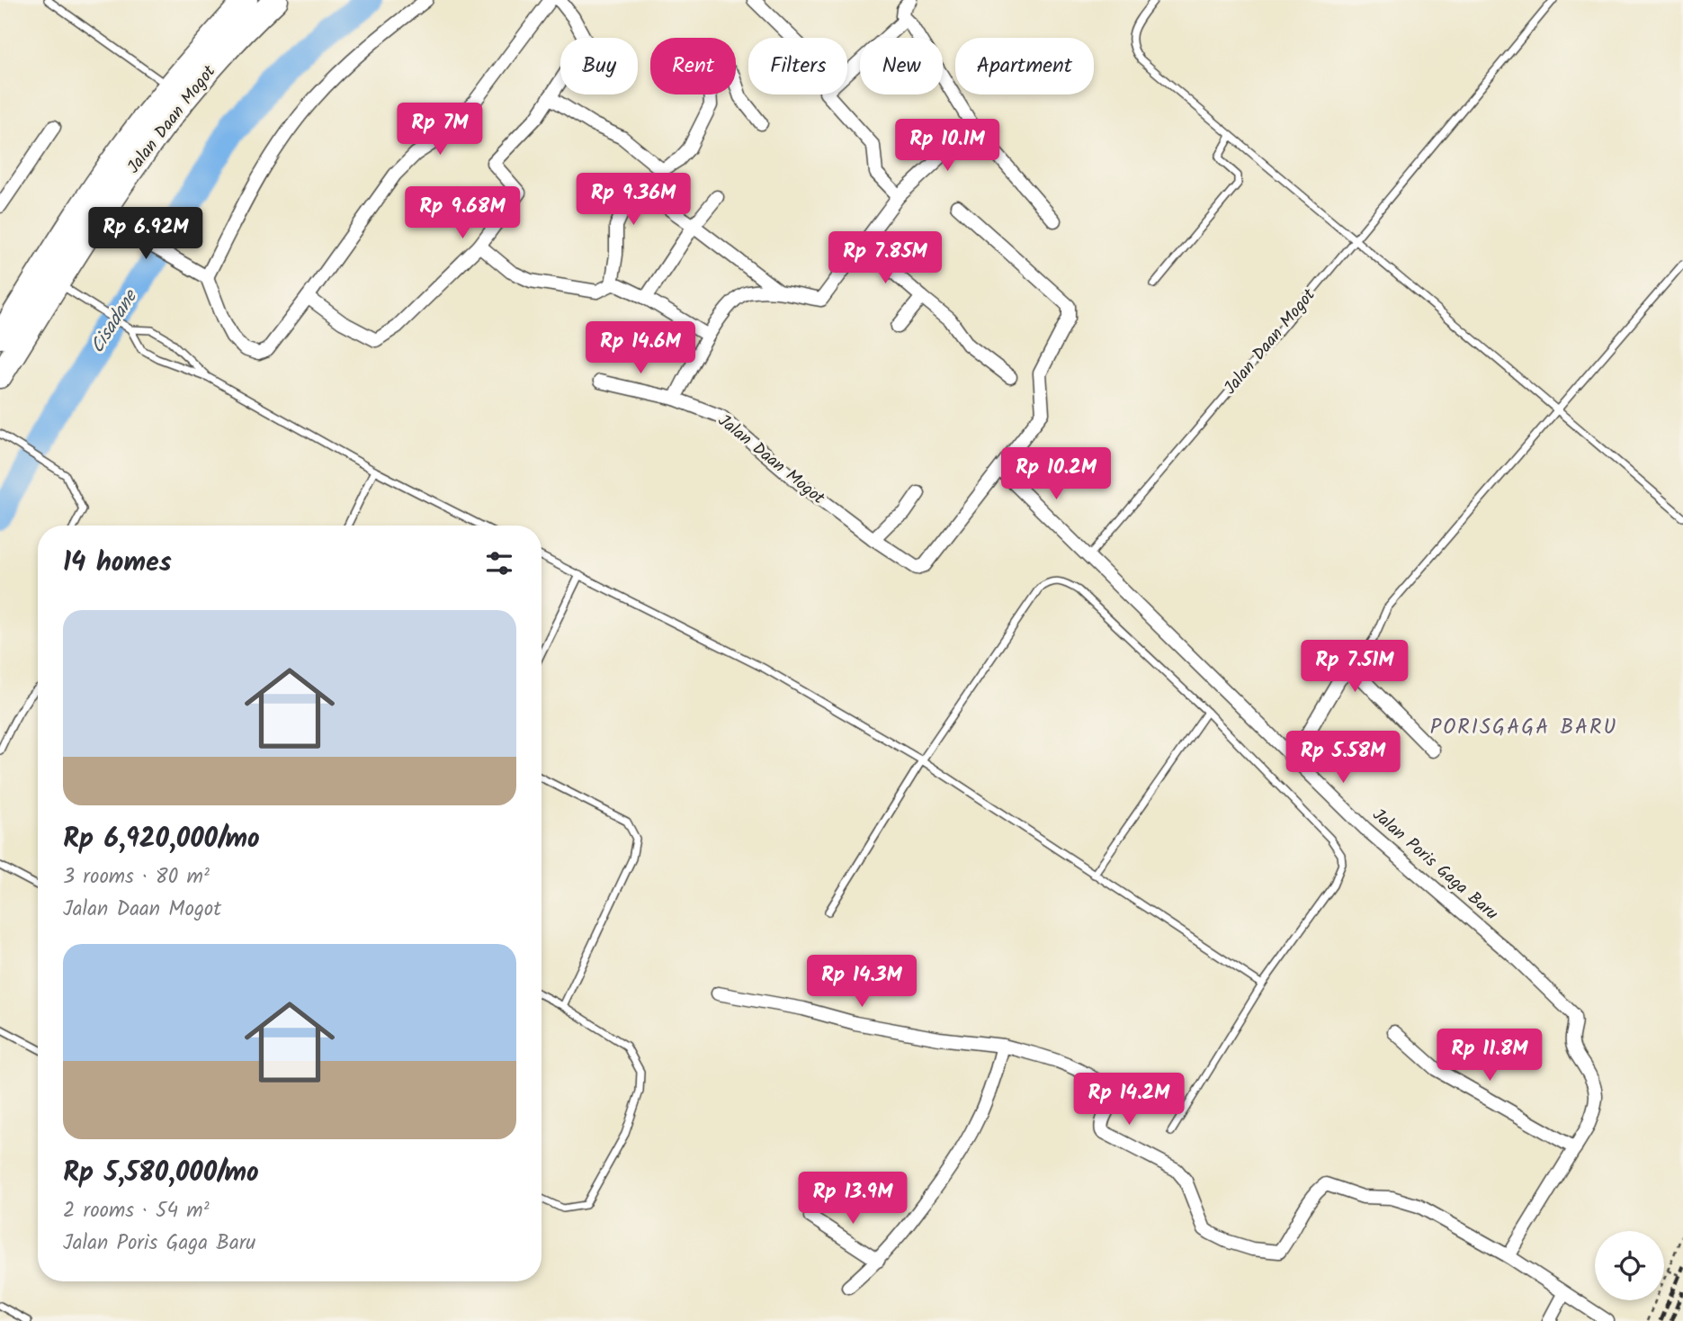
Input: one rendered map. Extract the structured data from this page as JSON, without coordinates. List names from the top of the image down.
{
  "streets": {
    "highway": ["Jalan Daan Mogot"],
    "street": ["Jalan Poris Gaga Baru"]
  },
  "crossings": [
    ["Jalan Daan Mogot", "Jalan Poris Gaga Baru"]
  ],
  "districts": ["PORISGAGA BARU"],
  "water": ["Cisadane"],
  "page": {
    "chip": [
      "Buy",
      "Rent",
      "Filters",
      "New",
      "Apartment"
    ],
    "price": [
      "Rp 7M",
      "Rp 10.1M",
      "Rp 9.36M",
      "Rp 9.68M",
      "Rp 6.92M",
      "Rp 7.85M",
      "Rp 14.6M",
      "Rp 10.2M",
      "Rp 7.51M",
      "Rp 5.58M",
      "Rp 14.3M",
      "Rp 11.8M",
      "Rp 14.2M",
      "Rp 13.9M"
    ],
    "heading": "14 homes",
    "list": [
      {
        "name": "Rp 6,920,000/mo",
        "note": "3 rooms · 80 m² · Jalan Daan Mogot"
      },
      {
        "name": "Rp 5,580,000/mo",
        "note": "2 rooms · 54 m² · Jalan Poris Gaga Baru"
      }
    ]
  }
}
